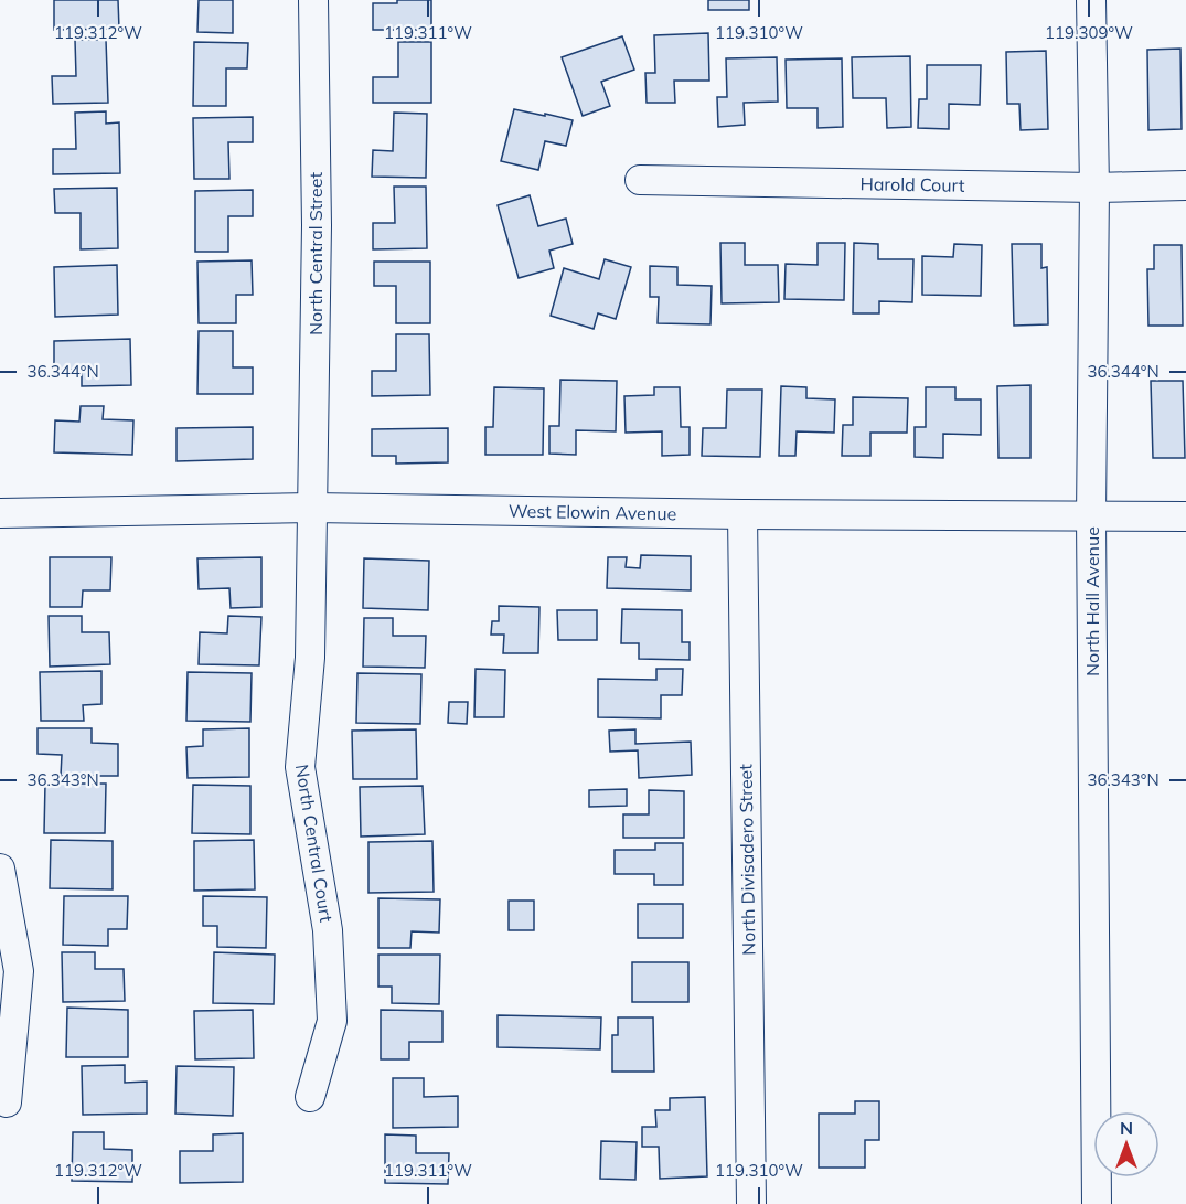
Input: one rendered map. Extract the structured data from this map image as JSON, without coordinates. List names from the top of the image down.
{
  "streets": {
    "street": [
      "Harold Court",
      "North Central Street",
      "West Elowin Avenue",
      "North Hall Avenue",
      "North Central Court",
      "North Divisadero Street"
    ]
  },
  "crossings": [
    ["Harold Court", "North Hall Avenue"],
    ["North Central Street", "West Elowin Avenue"],
    ["North Central Street", "North Central Court"],
    ["West Elowin Avenue", "North Hall Avenue"],
    ["West Elowin Avenue", "North Central Court"],
    ["West Elowin Avenue", "North Divisadero Street"]
  ],
  "north": "top",
  "coordinates": [
    "119.312°W",
    "119.311°W",
    "119.310°W",
    "119.309°W",
    "36.344°N",
    "36.343°N"
  ]
}
